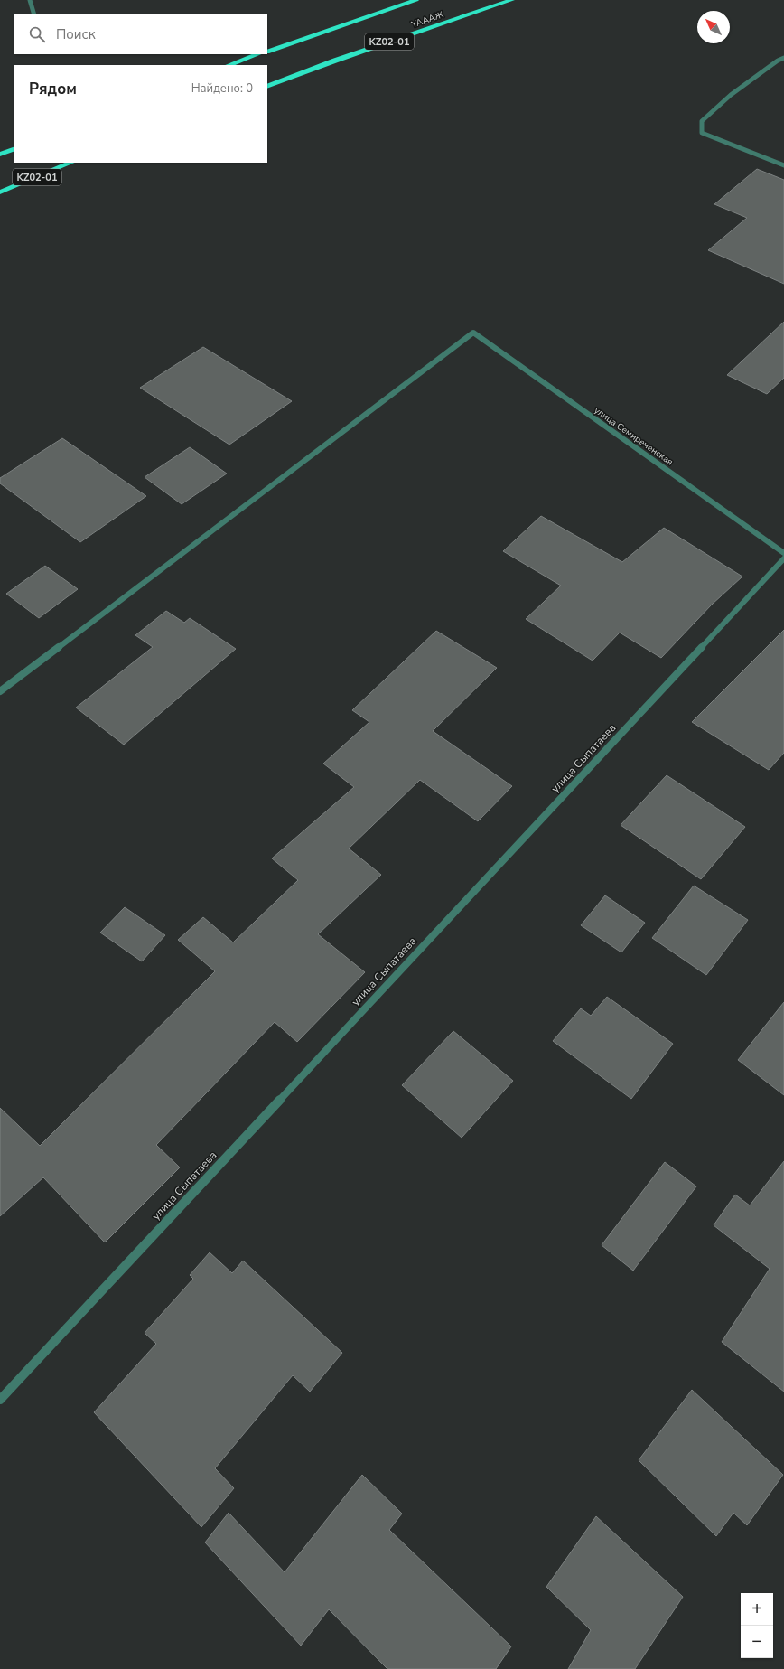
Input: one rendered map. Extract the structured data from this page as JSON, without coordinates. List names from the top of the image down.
{
  "streets": {
    "highway": ["ҮАААЖ", "KZ02-01"],
    "street": ["улица Семиреченская", "улица Сыпатаева"]
  },
  "north": "top left",
  "page": {
    "search": "Поиск",
    "heading": ["Рядом", "Найдено: 0"],
    "map_buttons": ["+", "−"]
  }
}
